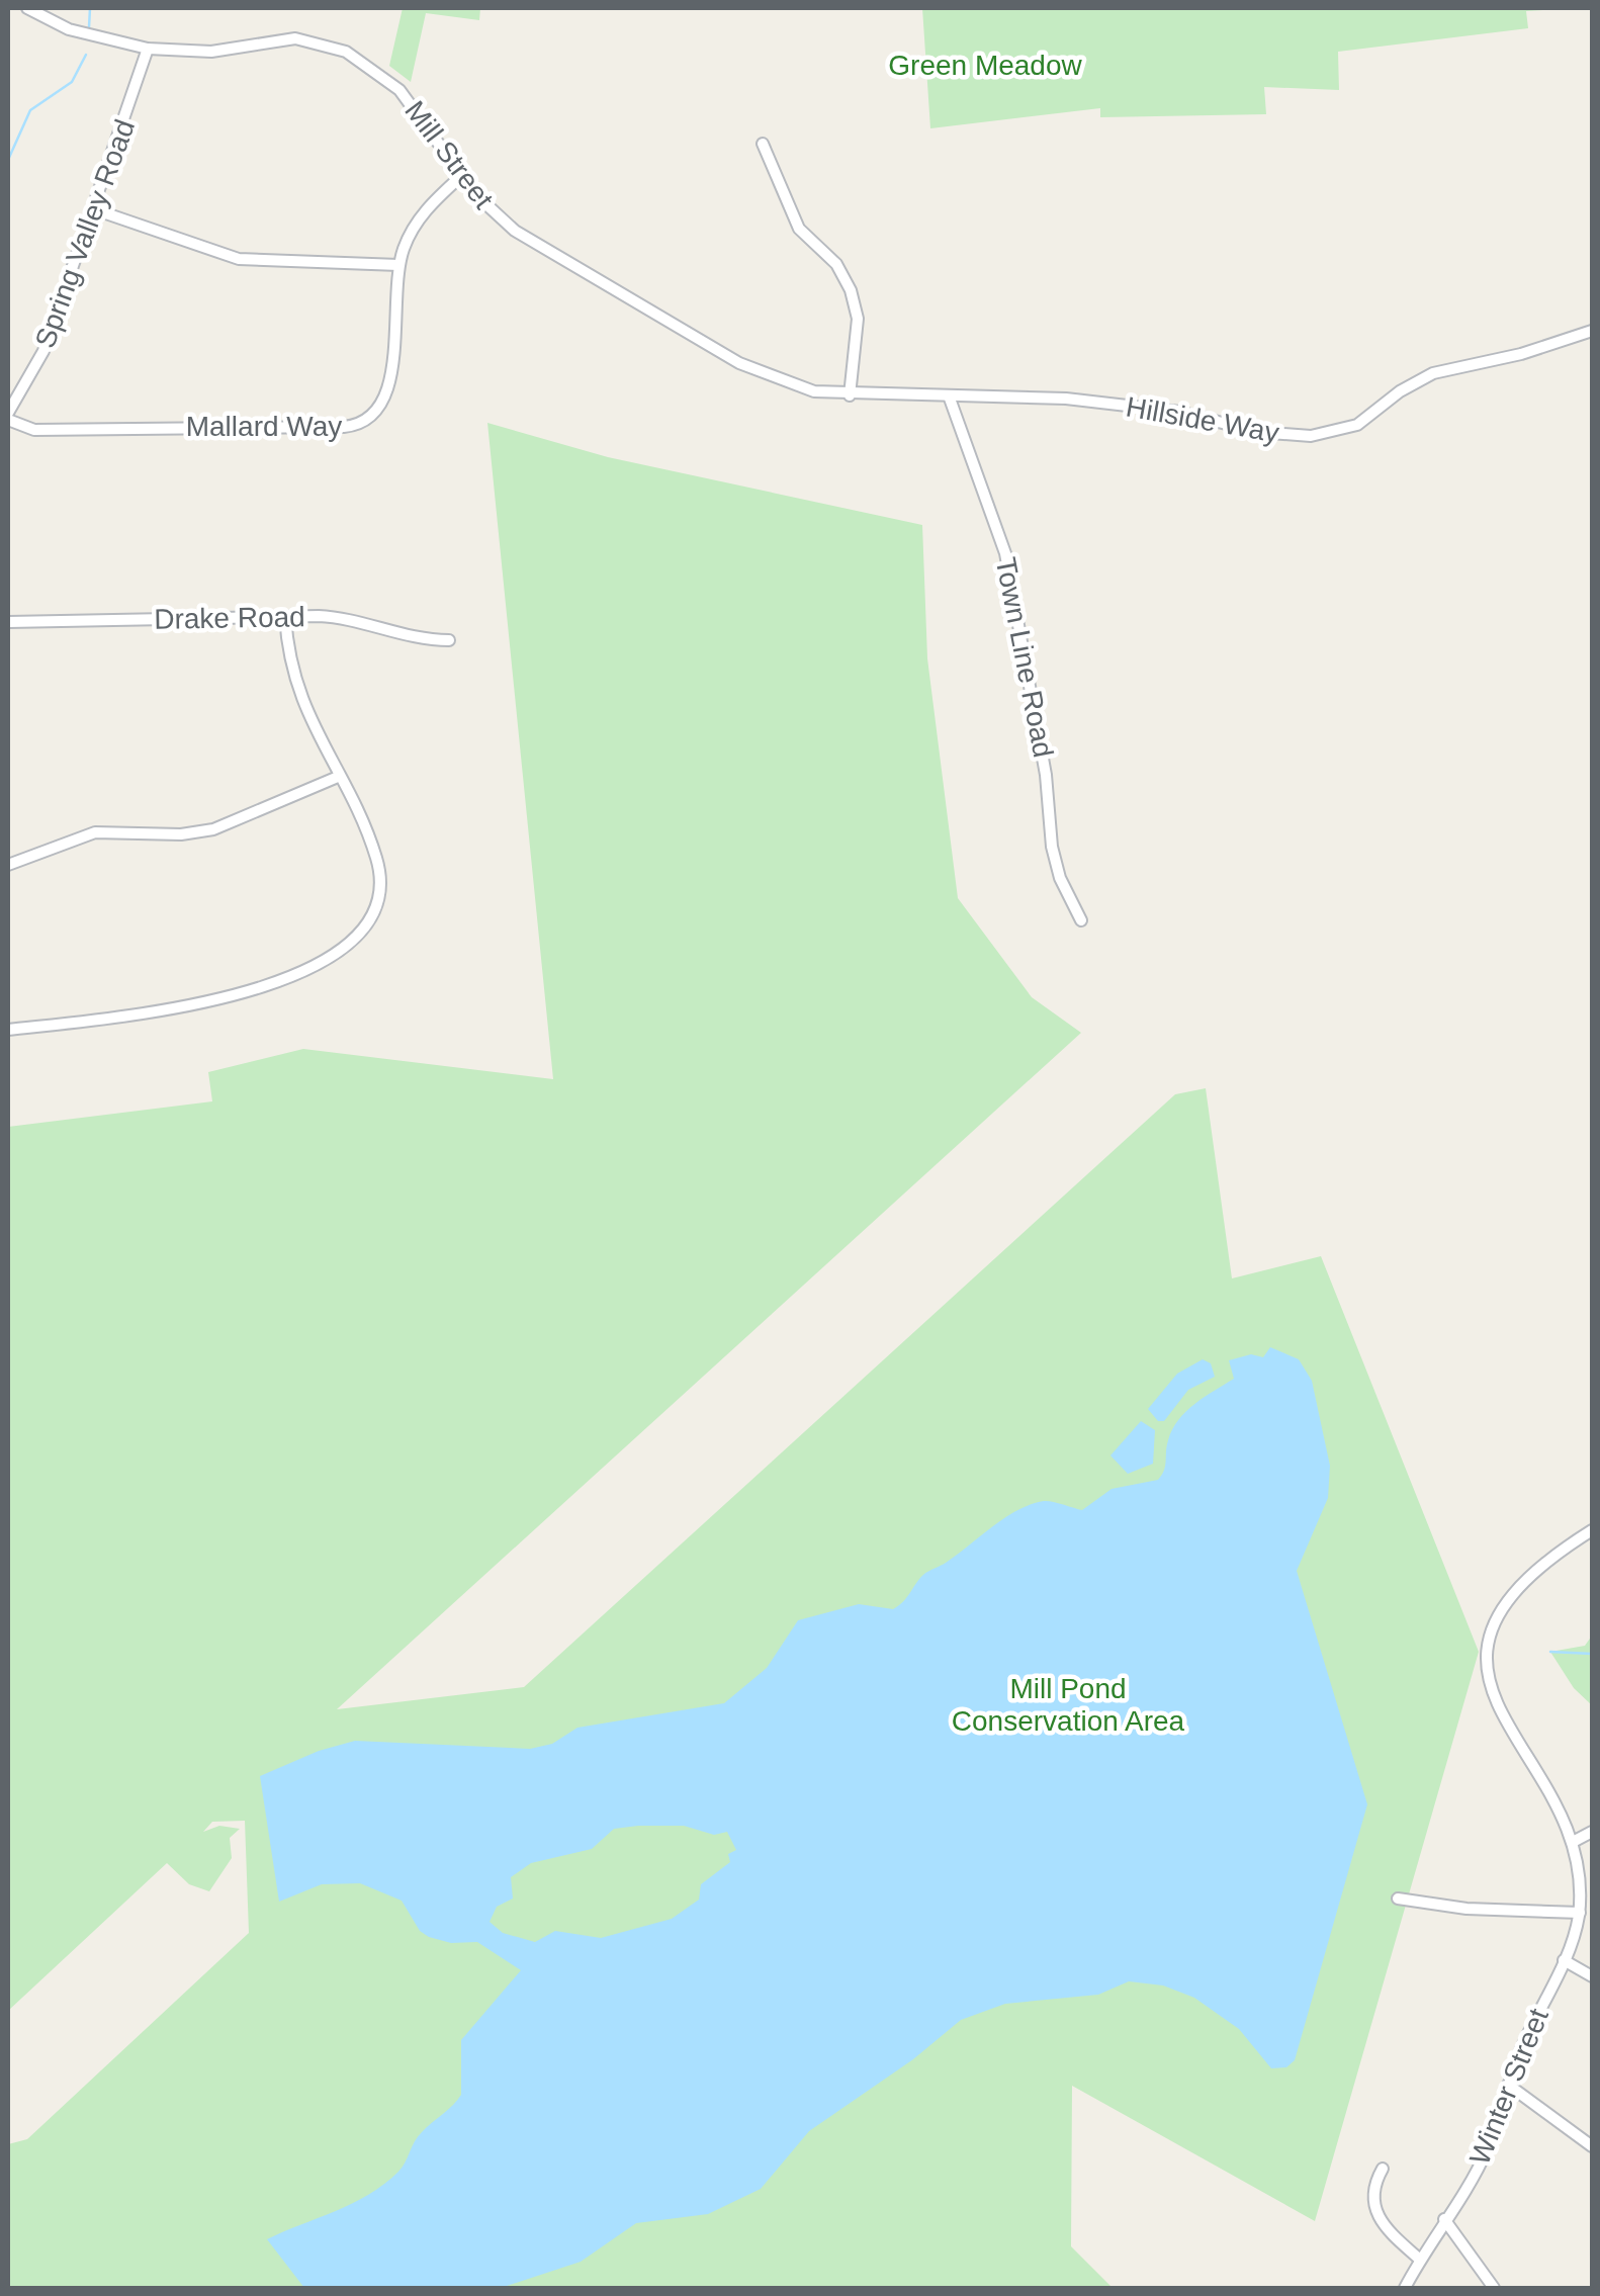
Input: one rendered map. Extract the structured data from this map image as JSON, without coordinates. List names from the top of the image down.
{
  "streets": {
    "street": [
      "Mill Street",
      "Spring Valley Road",
      "Hillside Way",
      "Mallard Way",
      "Drake Road",
      "Town Line Road",
      "Winter Street"
    ]
  },
  "crossings": [
    ["Mill Street", "Spring Valley Road"],
    ["Mill Street", "Hillside Way"],
    ["Mill Street", "Mallard Way"],
    ["Mill Street", "Town Line Road"],
    ["Spring Valley Road", "Mallard Way"]
  ],
  "parks": ["Green Meadow", "Mill Pond Conservation Area"]
}
